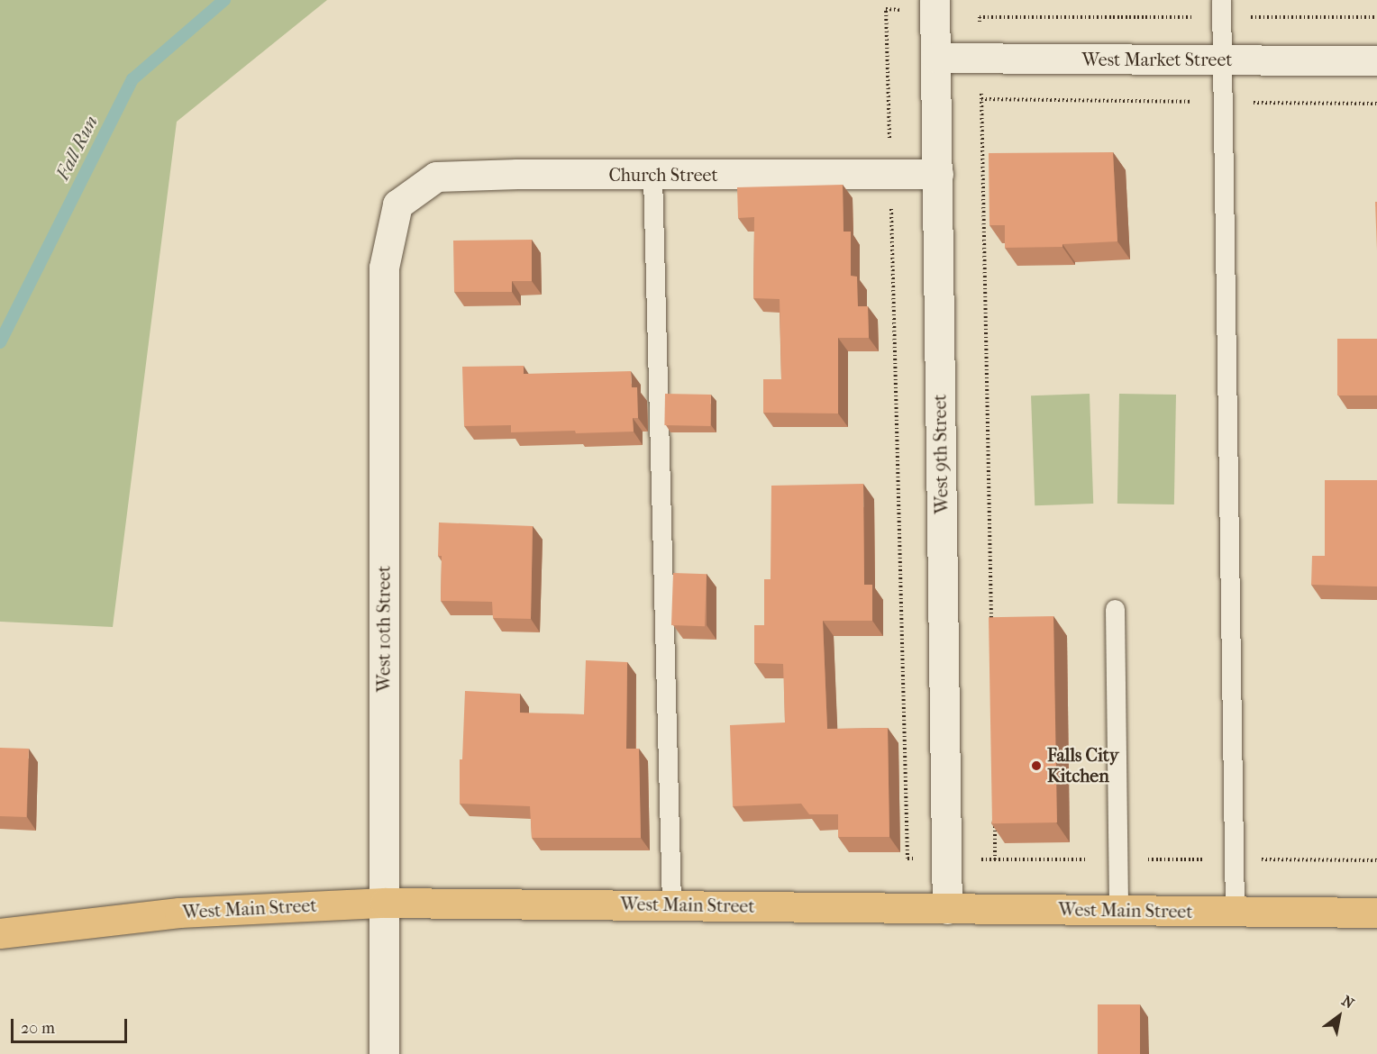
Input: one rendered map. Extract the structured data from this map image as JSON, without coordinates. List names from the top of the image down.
{
  "streets": {
    "main road": ["West Main Street"],
    "street": [
      "West Market Street",
      "Church Street",
      "West 9th Street",
      "West 10th Street"
    ]
  },
  "crossings": [
    ["West Market Street", "West 9th Street"],
    ["Church Street", "West 9th Street"],
    ["Church Street", "West 10th Street"],
    ["West 9th Street", "West Main Street"],
    ["West 10th Street", "West Main Street"]
  ],
  "water": ["Fall Run"],
  "places": ["Falls City Kitchen"],
  "scale_bar": "20 m",
  "north": "top right"
}
